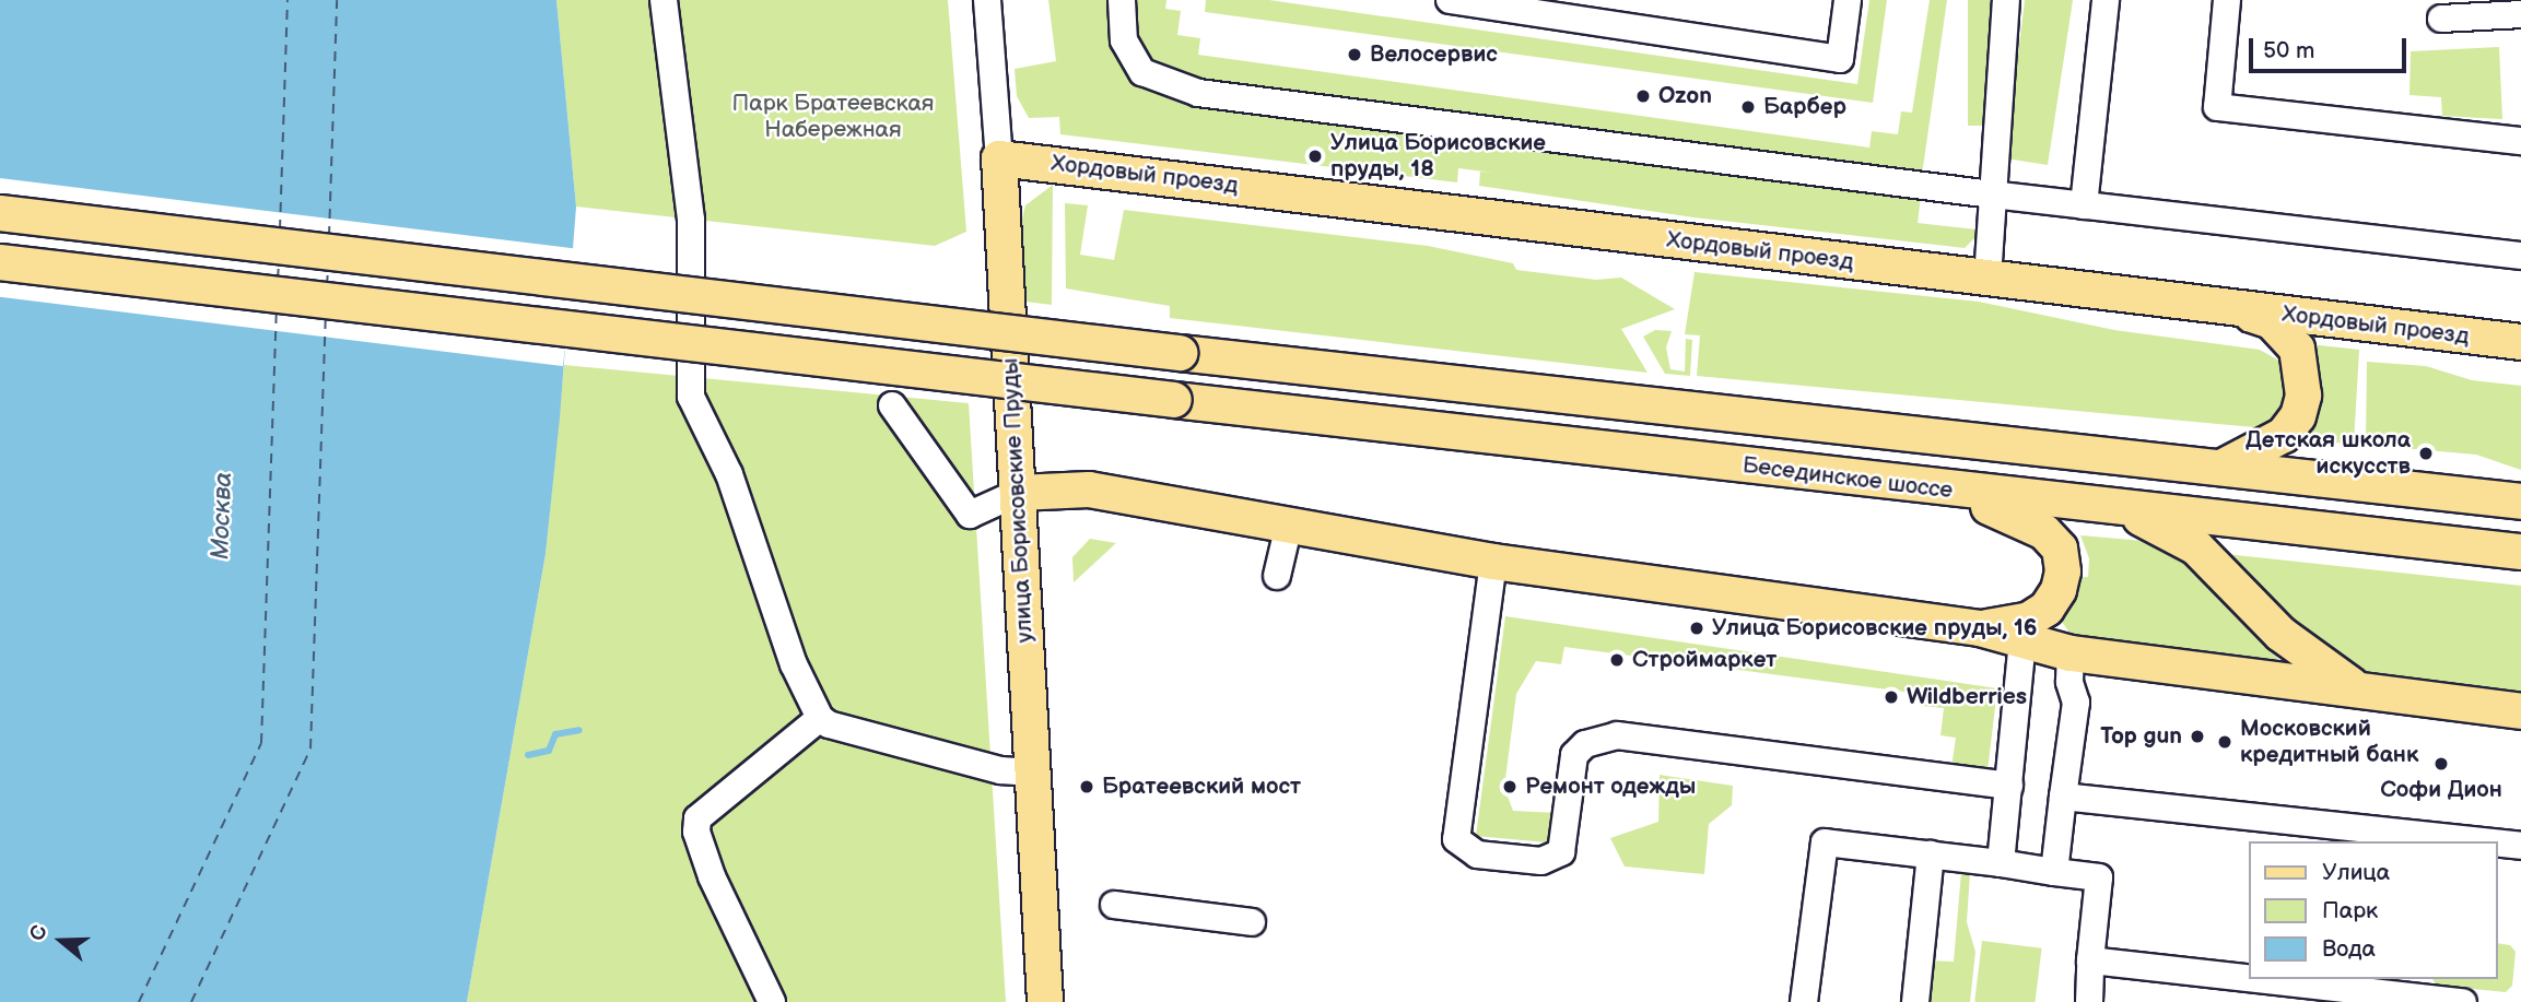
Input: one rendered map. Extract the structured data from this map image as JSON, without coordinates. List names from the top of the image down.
{
  "streets": {
    "main road": ["Хордовый проезд", "Бесединское шоссе", "улица Борисовские Пруды"]
  },
  "crossings": [
    ["Хордовый проезд", "улица Борисовские Пруды"]
  ],
  "water": ["Москва"],
  "parks": ["Парк Братеевская Набережная"],
  "places": [
    "Велосервис",
    "Ozon",
    "Барбер",
    "Улица Борисовские пруды, 18",
    "Детская школа искусств",
    "Улица Борисовские пруды, 16",
    "Строймаркет",
    "Wildberries",
    "Top gun",
    "Московский кредитный банк",
    "Софи Дион",
    "Братеевский мост",
    "Ремонт одежды"
  ],
  "legend": ["Улица", "Парк", "Вода"],
  "scale_bar": "50 m",
  "north": "left"
}
